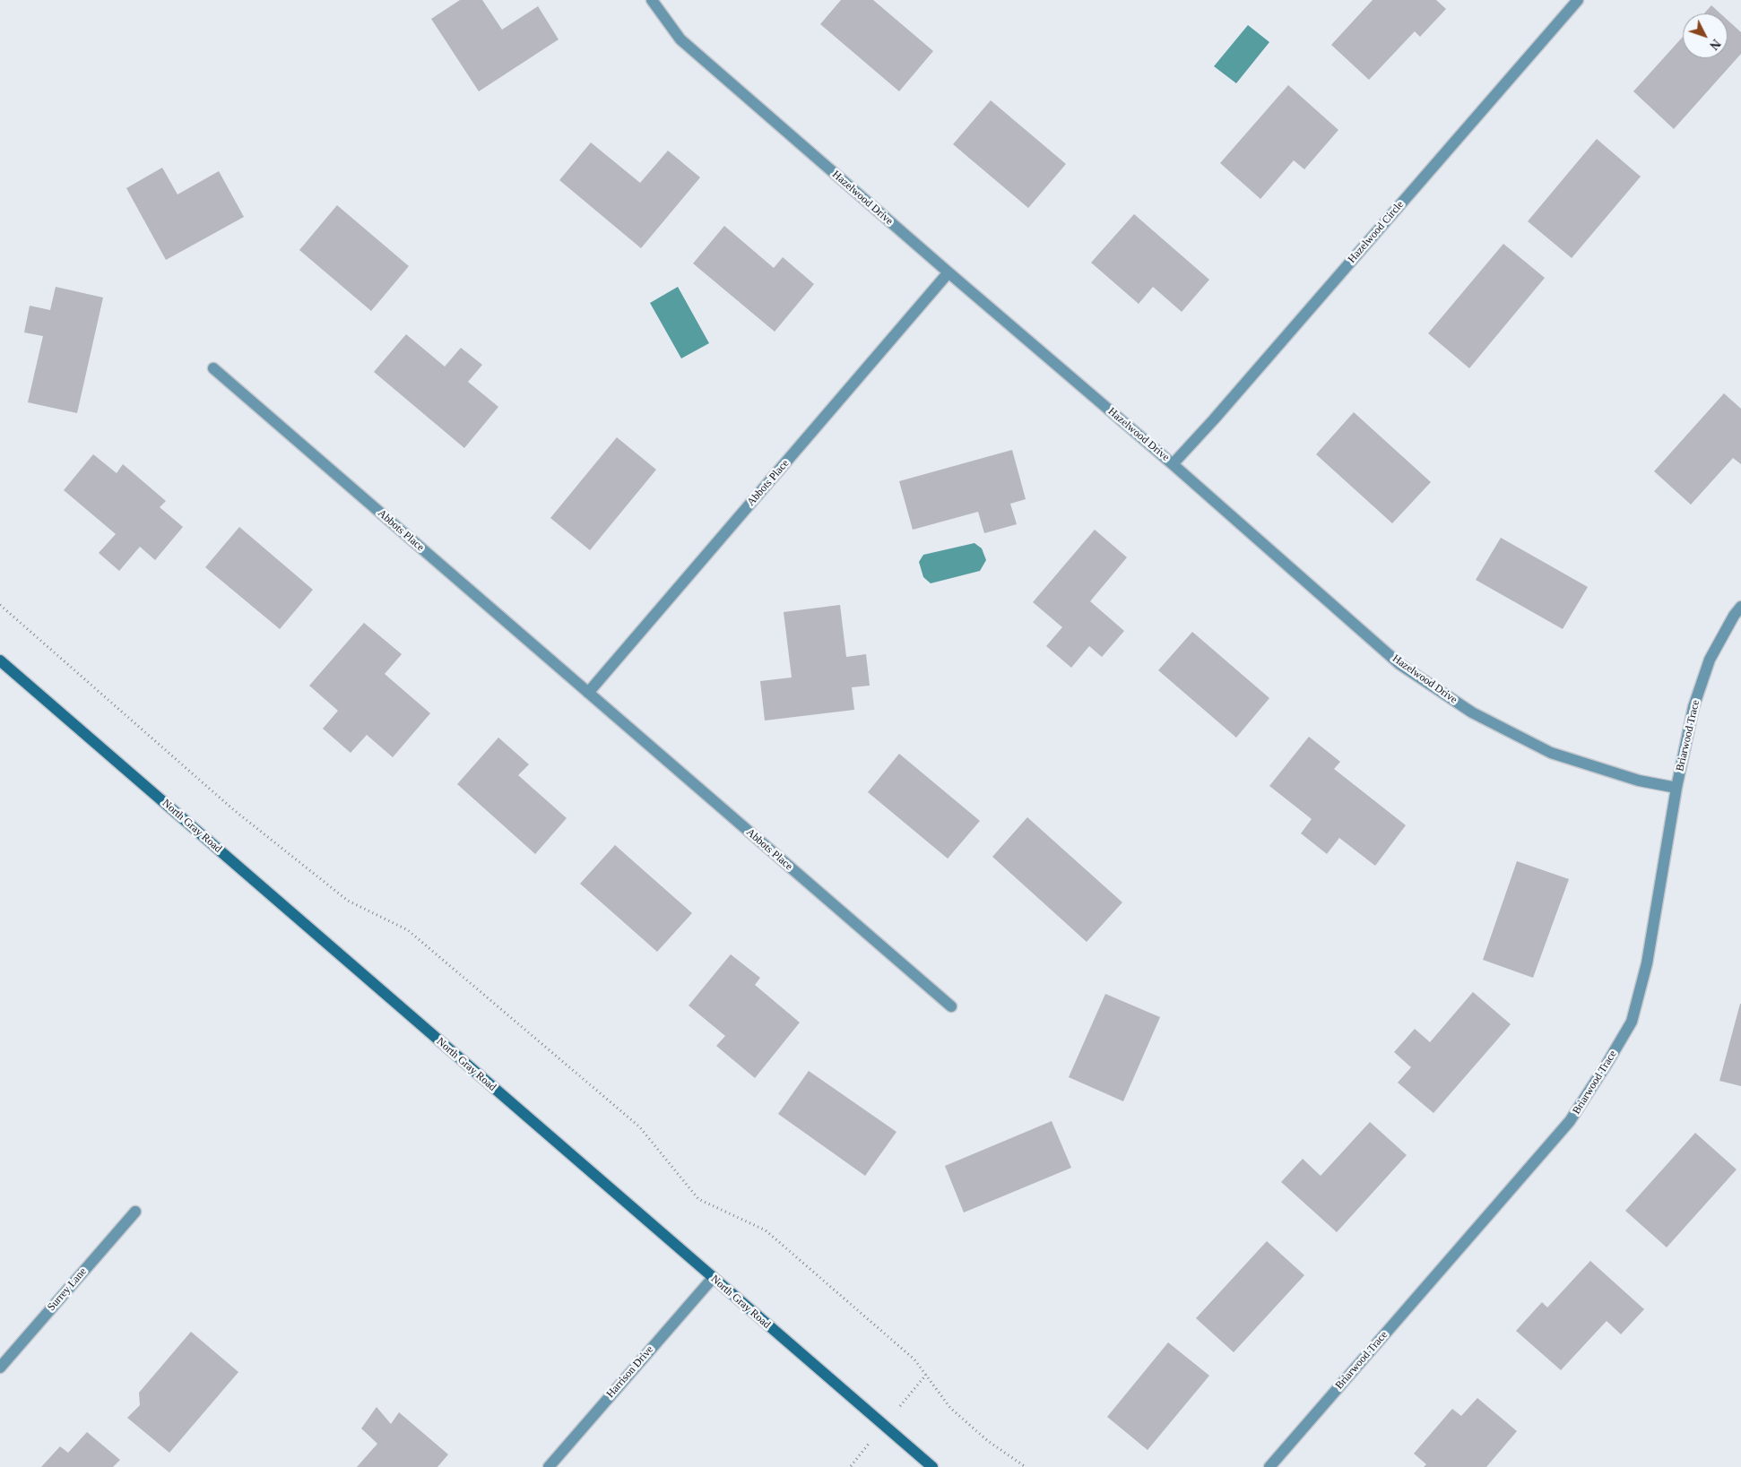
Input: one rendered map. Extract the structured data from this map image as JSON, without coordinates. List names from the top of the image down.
{
  "streets": {
    "street": [
      "Hazelwood Drive",
      "Hazelwood Circle",
      "Abbots Place",
      "Briarwood Trace",
      "North Gray Road",
      "Surrey Lane",
      "Harrison Drive"
    ]
  },
  "crossings": [
    ["Hazelwood Drive", "Hazelwood Circle"],
    ["Hazelwood Drive", "Abbots Place"],
    ["Hazelwood Drive", "Briarwood Trace"],
    ["North Gray Road", "Harrison Drive"]
  ],
  "north": "bottom right"
}
